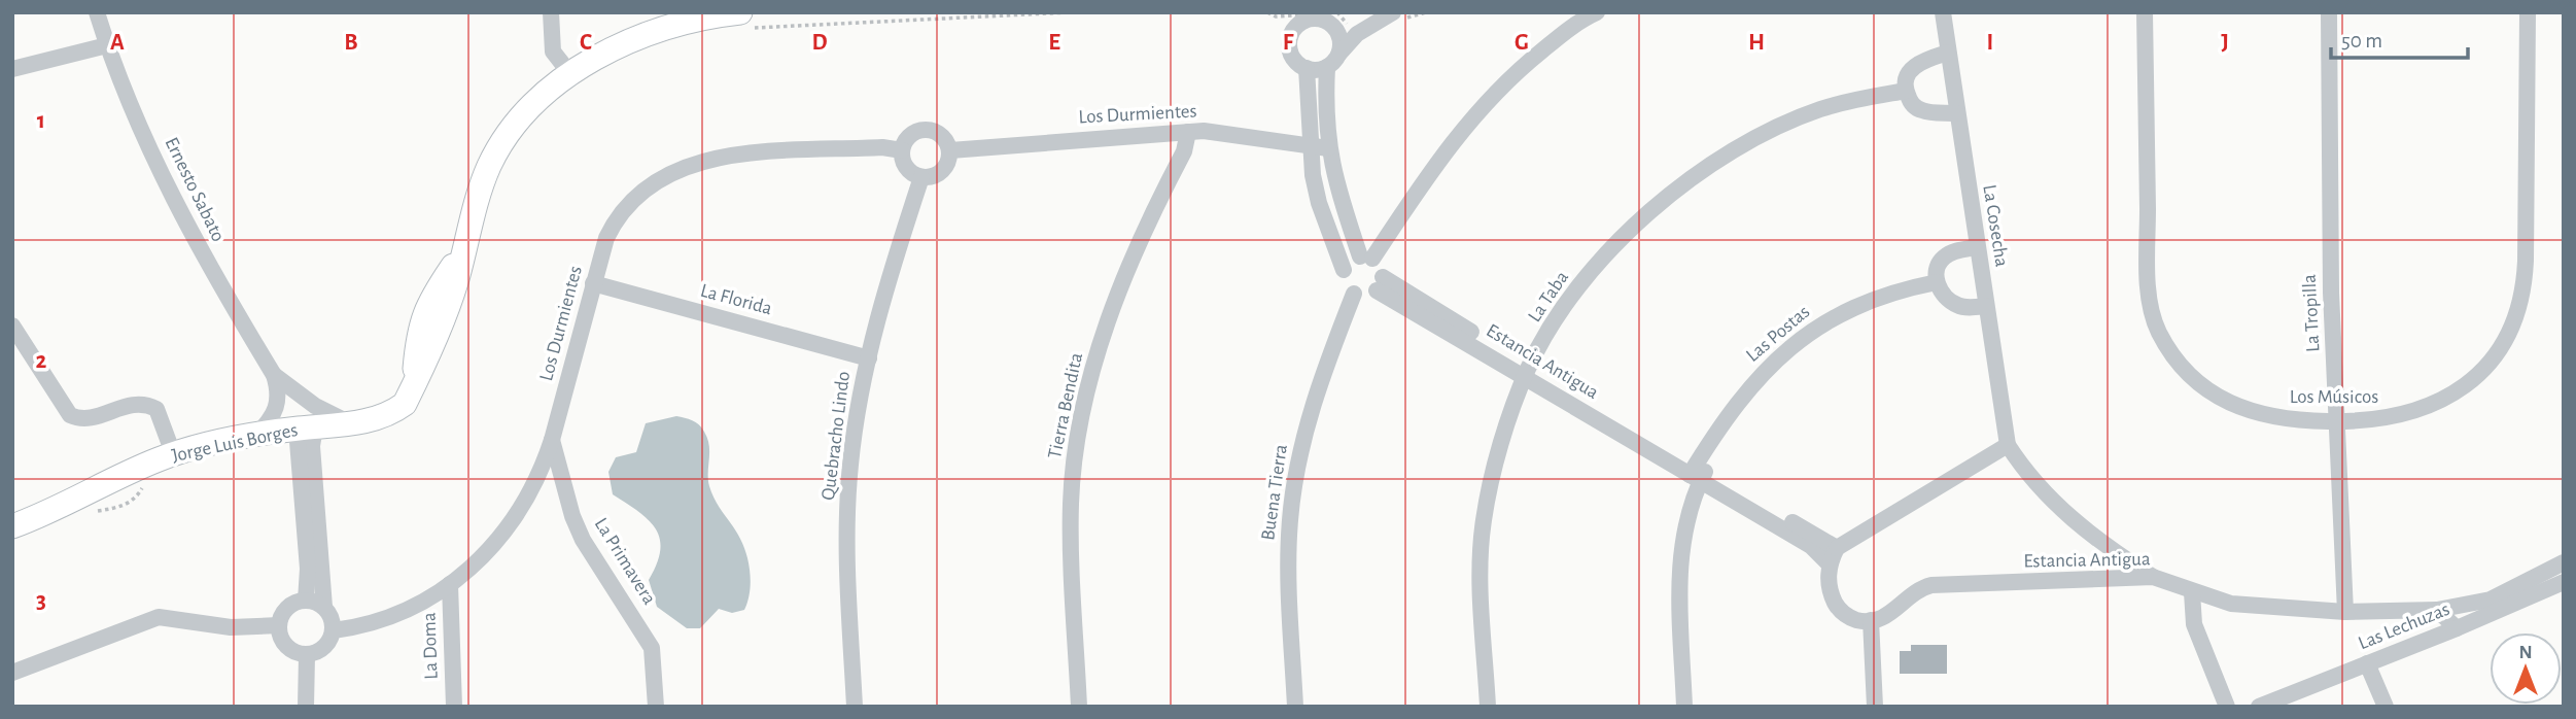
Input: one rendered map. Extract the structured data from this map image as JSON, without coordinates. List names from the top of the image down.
{
  "streets": {
    "street": [
      "Los Durmientes",
      "Ernesto Sabato",
      "La Cosecha",
      "La Taba",
      "La Florida",
      "La Tropilla",
      "Las Postas",
      "Estancia Antigua",
      "Los Músicos",
      "Tierra Bendita",
      "Quebracho Lindo",
      "Jorge Luis Borges",
      "Buena Tierra",
      "La Primavera",
      "Las Lechuzas",
      "La Doma"
    ]
  },
  "crossings": [
    ["Los Durmientes", "La Florida"],
    ["Los Durmientes", "Tierra Bendita"],
    ["Los Durmientes", "Quebracho Lindo"],
    ["Los Durmientes", "La Primavera"],
    ["Los Durmientes", "La Doma"],
    ["Ernesto Sabato", "Jorge Luis Borges"],
    ["La Cosecha", "Estancia Antigua"],
    ["La Taba", "Estancia Antigua"],
    ["La Florida", "Quebracho Lindo"],
    ["La Tropilla", "Estancia Antigua"],
    ["La Tropilla", "Los Músicos"],
    ["Las Postas", "Estancia Antigua"],
    ["Estancia Antigua", "Buena Tierra"],
    ["Estancia Antigua", "Las Lechuzas"]
  ],
  "scale_bar": "50 m",
  "north": "top",
  "grid": {
    "columns": [
      "A",
      "B",
      "C",
      "D",
      "E",
      "F",
      "G",
      "H",
      "I",
      "J"
    ],
    "rows": ["1", "2", "3"]
  }
}
